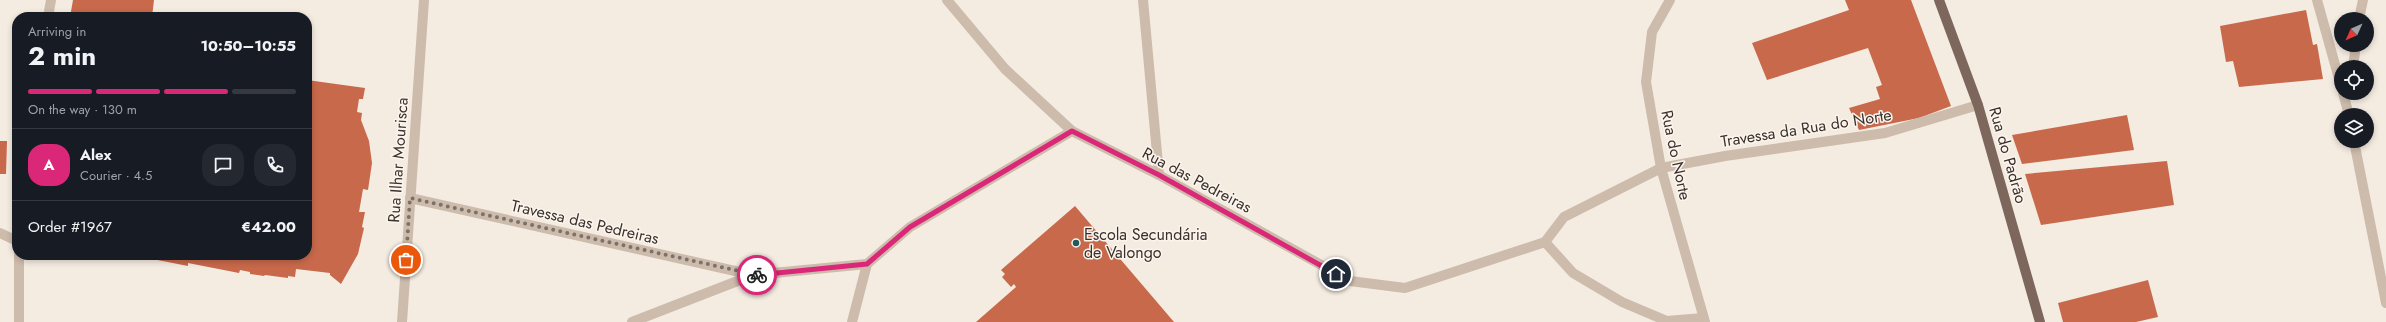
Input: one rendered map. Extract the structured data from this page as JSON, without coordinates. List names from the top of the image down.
{
  "streets": {
    "main road": ["Rua do Padrão"],
    "street": [
      "Travessa da Rua do Norte",
      "Rua do Norte",
      "Rua Ilhar Mourisca",
      "Rua das Pedreiras",
      "Travessa das Pedreiras"
    ]
  },
  "crossings": [
    ["Travessa da Rua do Norte", "Rua do Norte"],
    ["Travessa da Rua do Norte", "Rua do Padrão"],
    ["Rua do Norte", "Rua das Pedreiras"],
    ["Rua Ilhar Mourisca", "Travessa das Pedreiras"]
  ],
  "places": ["Escola Secundária de Valongo"],
  "north": "bottom left",
  "page": {
    "heading": ["2 min", "Arriving in", "10:50–10:55"],
    "panel": [
      "Alex",
      "Courier · 4.5",
      "Order #1967",
      "€42.00"
    ],
    "bar": "On the way · 130 m",
    "round": "A"
  }
}
